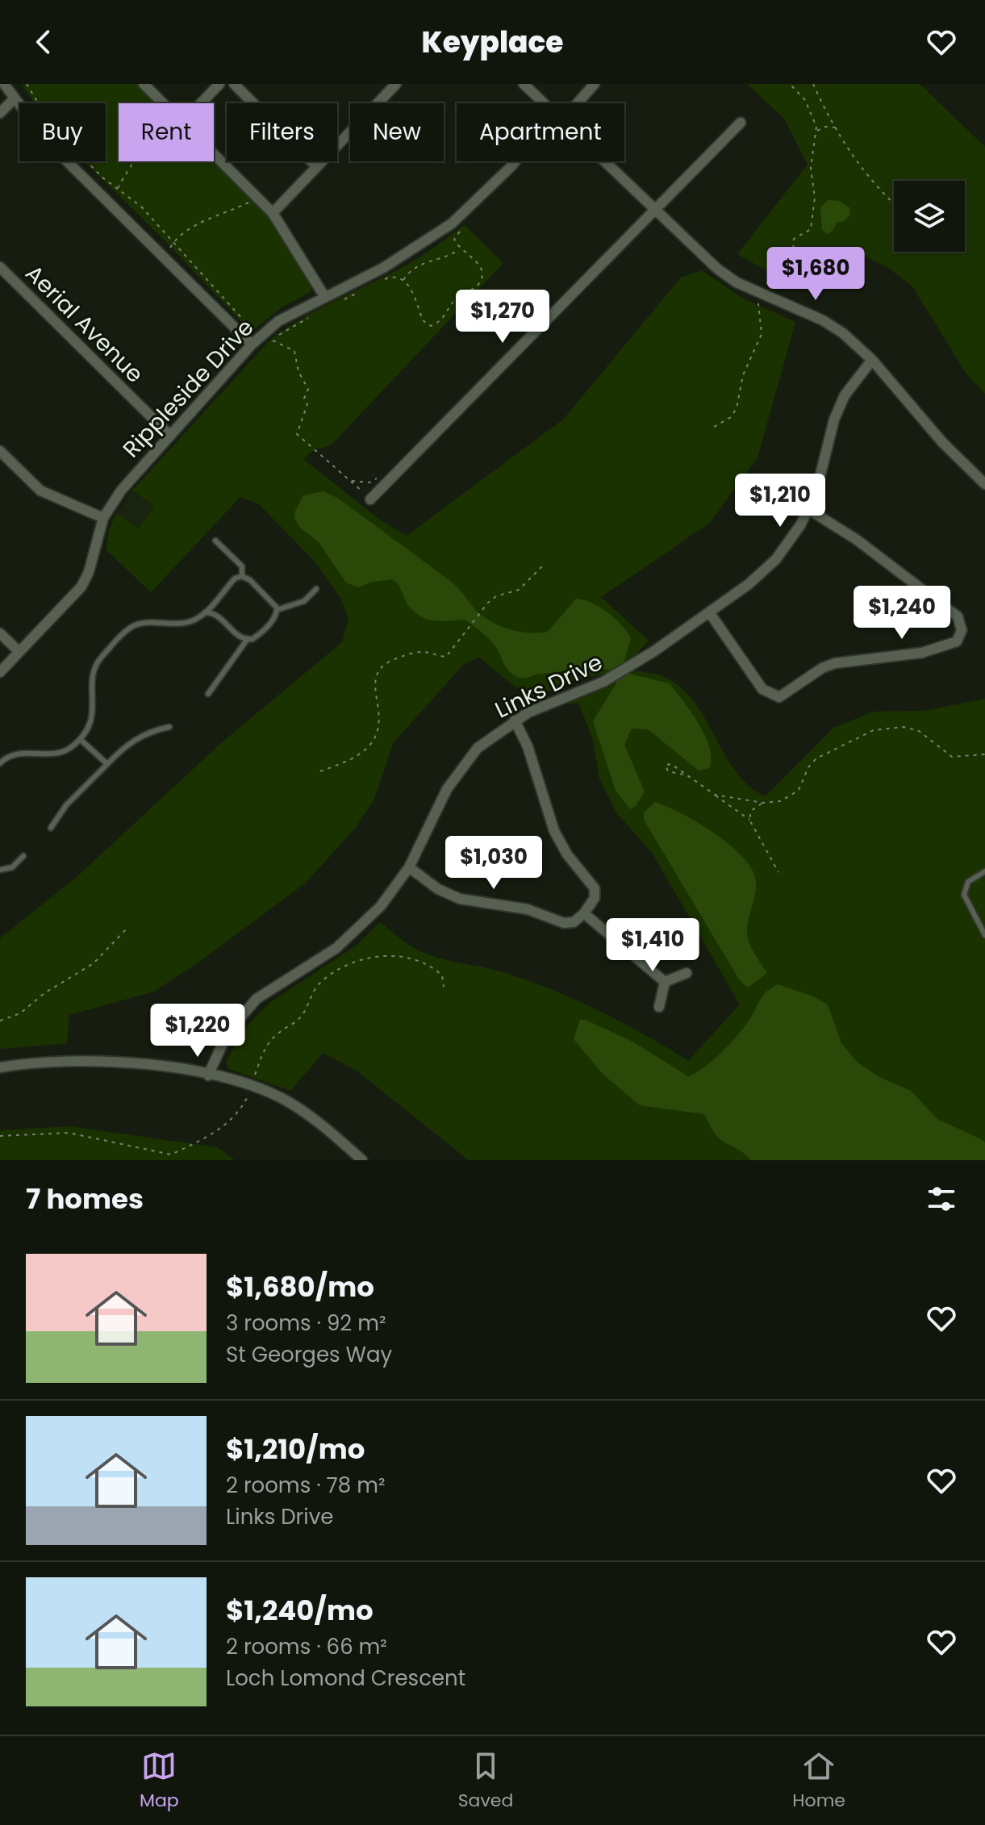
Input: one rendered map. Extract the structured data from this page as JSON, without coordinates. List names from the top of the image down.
{
  "streets": {
    "street": ["Aerial Avenue", "Rippleside Drive", "Links Drive"]
  },
  "crossings": [
    ["Aerial Avenue", "Rippleside Drive"]
  ],
  "page": {
    "header": "Keyplace",
    "chip": [
      "Buy",
      "Rent",
      "Filters",
      "New",
      "Apartment"
    ],
    "price": [
      "$1,680",
      "$1,270",
      "$1,210",
      "$1,240",
      "$1,030",
      "$1,410",
      "$1,220"
    ],
    "heading": "7 homes",
    "list": [
      {
        "name": "$1,680/mo",
        "note": "3 rooms · 92 m² · St Georges Way"
      },
      {
        "name": "$1,210/mo",
        "note": "2 rooms · 78 m² · Links Drive"
      },
      {
        "name": "$1,240/mo",
        "note": "2 rooms · 66 m² · Loch Lomond Crescent"
      }
    ],
    "tabs": ["Map", "Saved", "Home"]
  }
}
